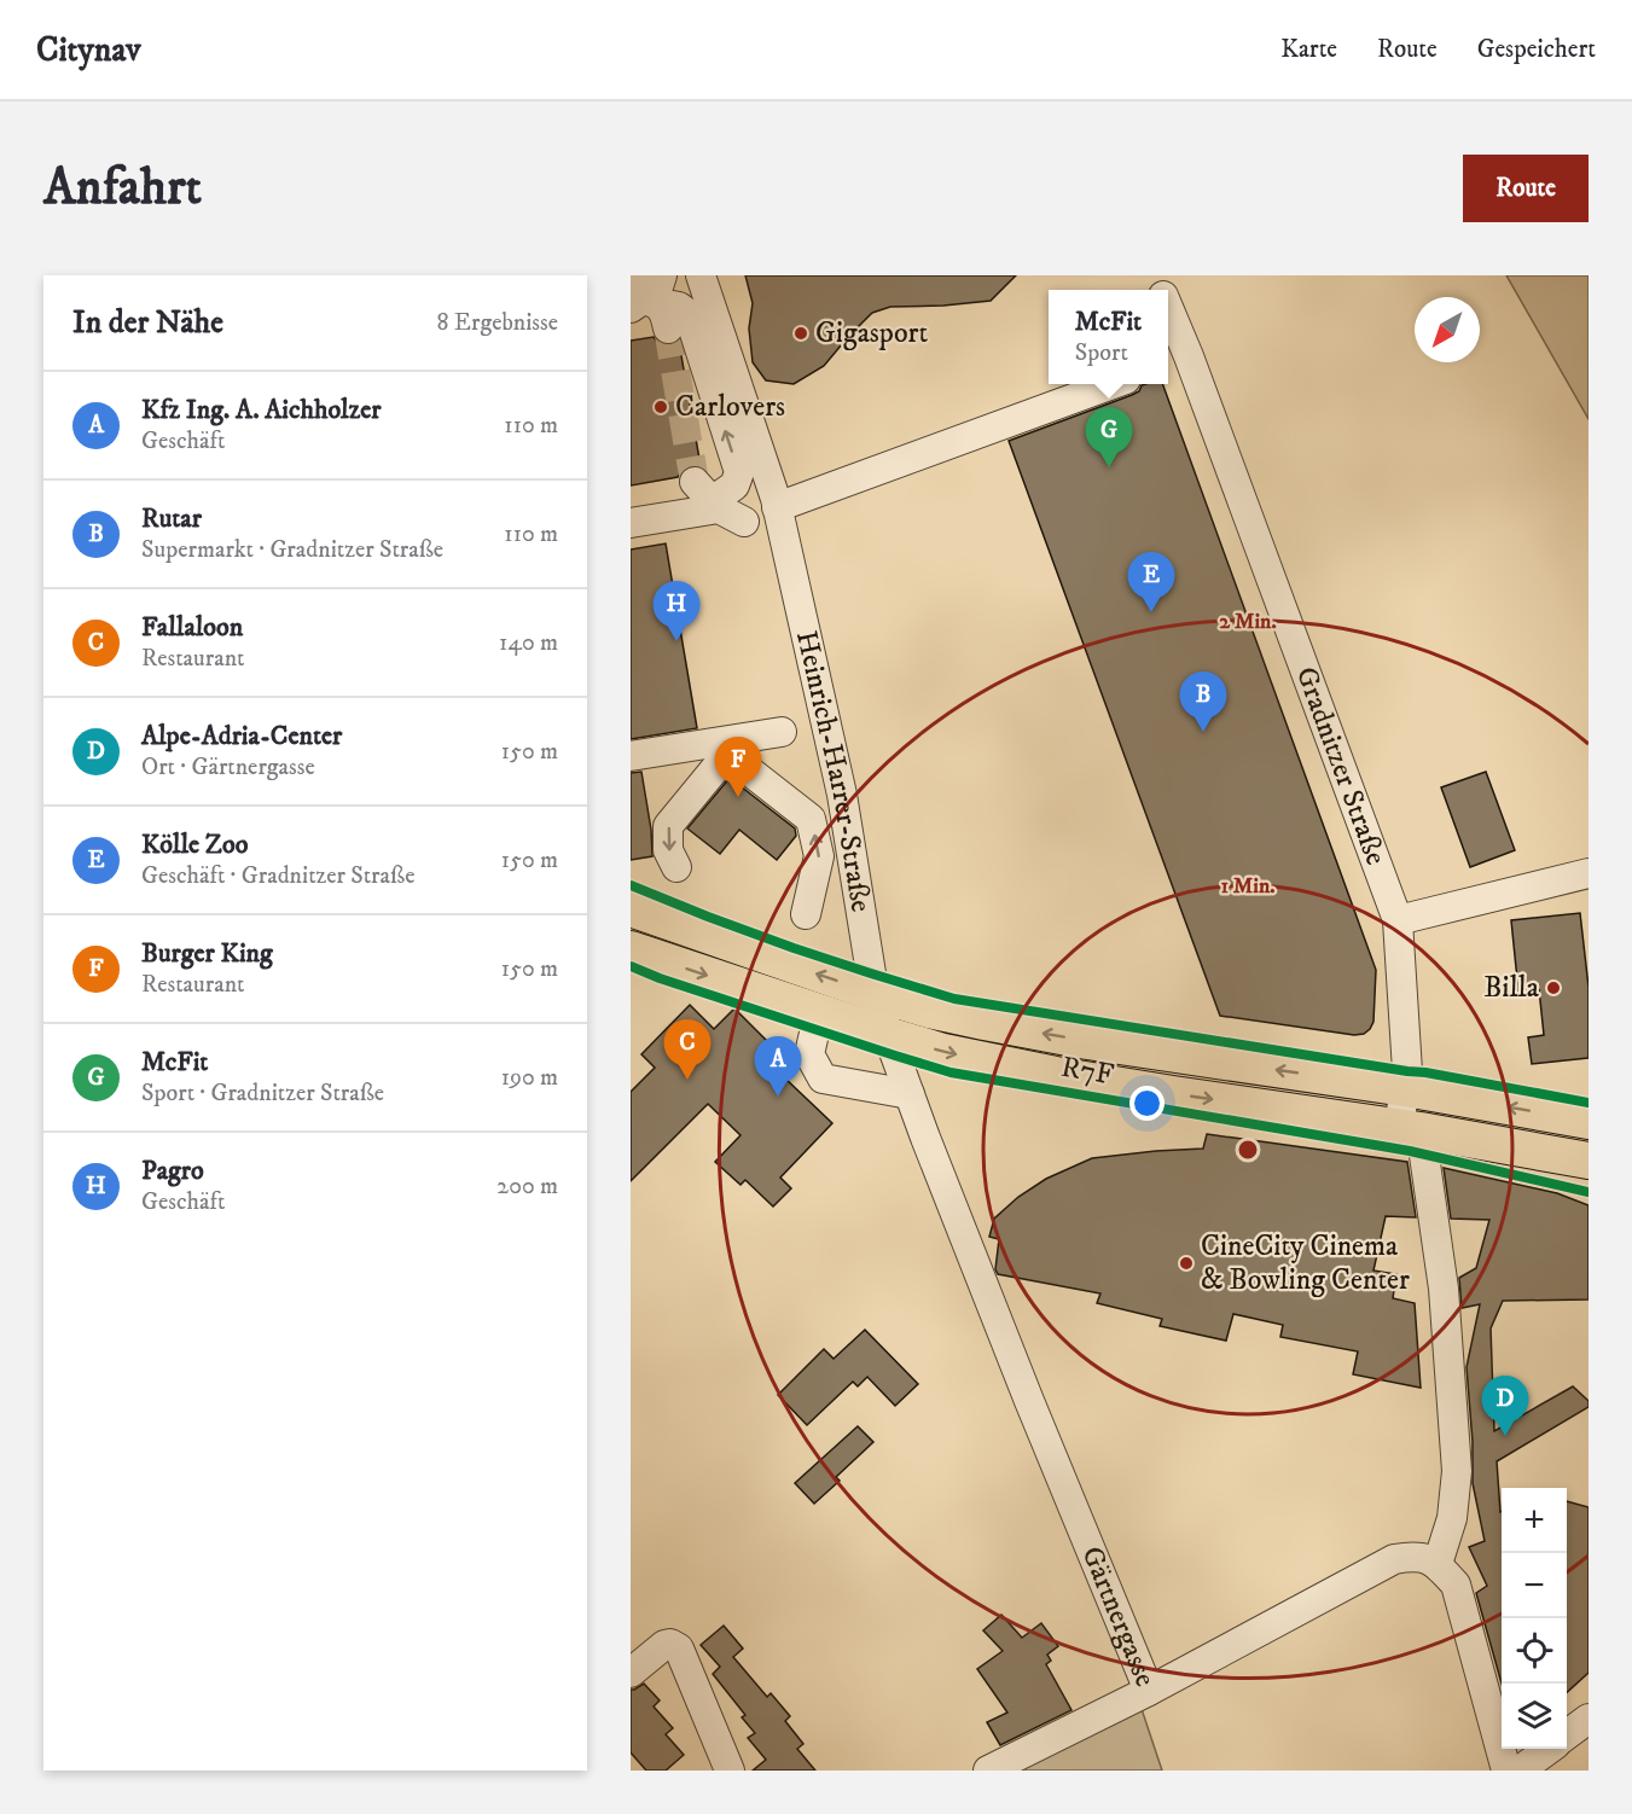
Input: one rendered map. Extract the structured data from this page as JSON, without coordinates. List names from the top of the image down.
{
  "streets": {
    "street": ["Gradnitzer Straße", "Heinrich-Harrer-Straße", "Gärtnergasse"],
    "cycle path": ["R7F"]
  },
  "crossings": [
    ["Gradnitzer Straße", "Gärtnergasse"],
    ["Heinrich-Harrer-Straße", "Gärtnergasse"]
  ],
  "places": [
    "Gigasport",
    "Carlovers",
    "Billa",
    "CineCity Cinema & Bowling Center"
  ],
  "north": "bottom left",
  "page": {
    "header": "Citynav",
    "nav": ["Karte", "Route", "Gespeichert"],
    "buttons": "Route",
    "title": "Anfahrt",
    "heading": ["In der Nähe", "8 Ergebnisse"],
    "popup": ["McFit", "Sport"],
    "list": [
      {
        "mark": "A",
        "name": "Kfz Ing. A. Aichholzer",
        "note": "Geschäft",
        "value": "110 m"
      },
      {
        "mark": "B",
        "name": "Rutar",
        "note": "Supermarkt · Gradnitzer Straße",
        "value": "110 m"
      },
      {
        "mark": "C",
        "name": "Fallaloon",
        "note": "Restaurant",
        "value": "140 m"
      },
      {
        "mark": "D",
        "name": "Alpe-Adria-Center",
        "note": "Ort · Gärtnergasse",
        "value": "150 m"
      },
      {
        "mark": "E",
        "name": "Kölle Zoo",
        "note": "Geschäft · Gradnitzer Straße",
        "value": "150 m"
      },
      {
        "mark": "F",
        "name": "Burger King",
        "note": "Restaurant",
        "value": "150 m"
      },
      {
        "mark": "G",
        "name": "McFit",
        "note": "Sport · Gradnitzer Straße",
        "value": "190 m"
      },
      {
        "mark": "H",
        "name": "Pagro",
        "note": "Geschäft",
        "value": "200 m"
      }
    ],
    "pins": [
      "G",
      "E",
      "H",
      "B",
      "F",
      "C",
      "A",
      "D"
    ],
    "map_buttons": ["+", "−"]
  },
  "rings": ["2 Min.", "1 Min."]
}
